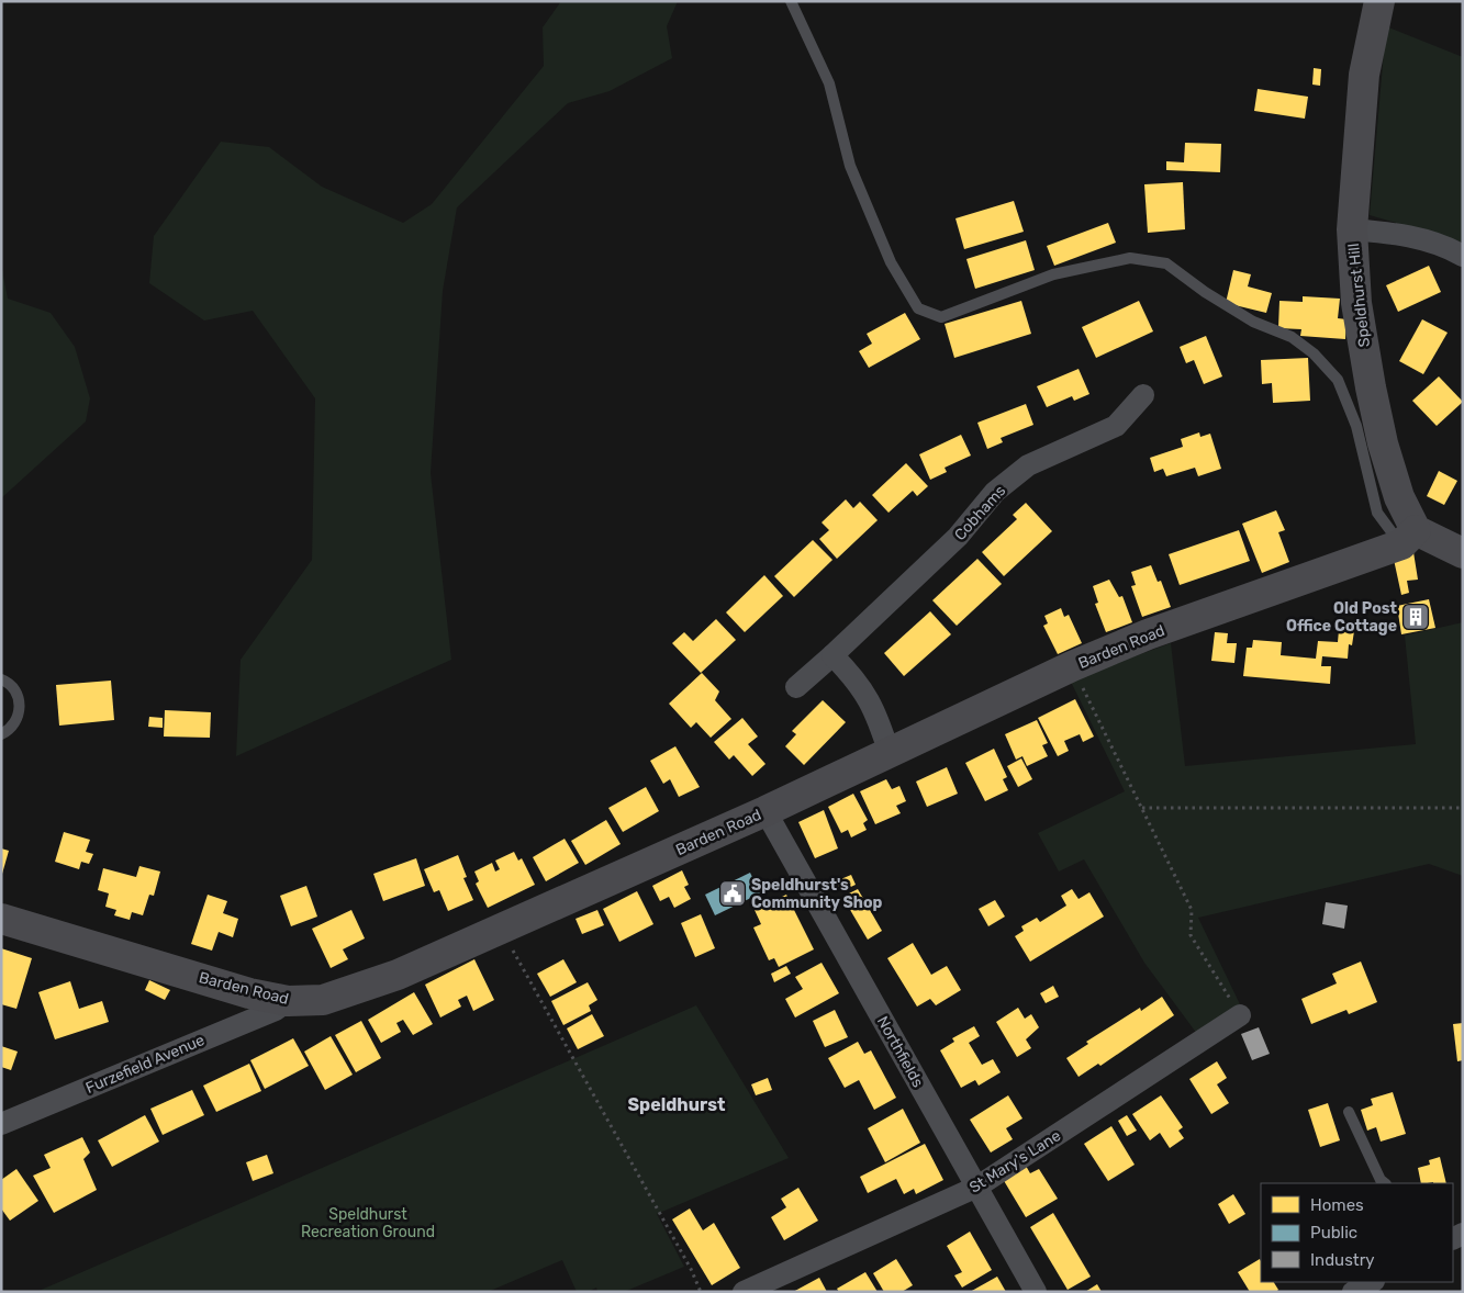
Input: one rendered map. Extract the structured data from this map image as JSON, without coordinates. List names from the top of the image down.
{
  "streets": {
    "street": [
      "Speldhurst Hill",
      "Cobhams",
      "Barden Road",
      "Northfields",
      "Furzefield Avenue",
      "St Mary's Lane"
    ]
  },
  "crossings": [
    ["Speldhurst Hill", "Barden Road"],
    ["Barden Road", "Northfields"],
    ["Barden Road", "Furzefield Avenue"],
    ["Northfields", "St Mary's Lane"]
  ],
  "districts": ["Speldhurst"],
  "parks": ["Speldhurst Recreation Ground"],
  "places": {
    "building": ["Old Post Office Cottage"],
    "public building": ["Speldhurst's Community Shop"]
  },
  "legend": ["Homes", "Public", "Industry"]
}
